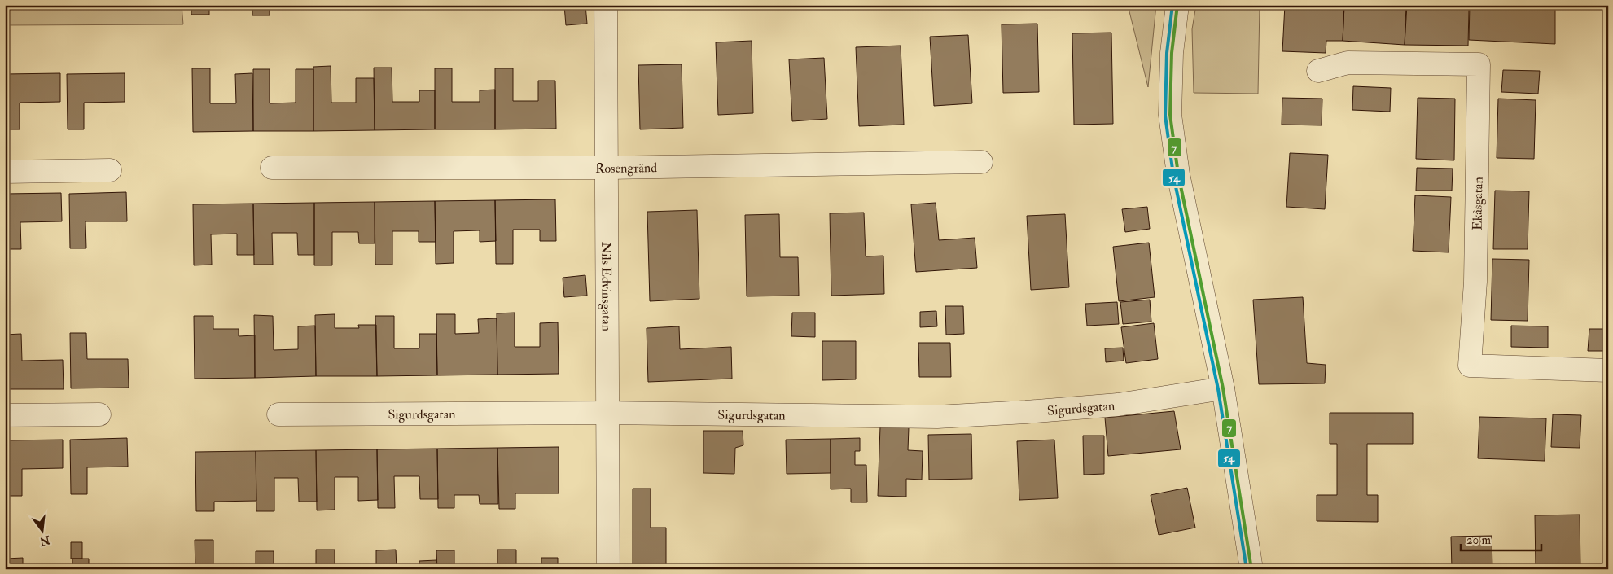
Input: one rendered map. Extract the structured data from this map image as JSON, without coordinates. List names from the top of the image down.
{
  "streets": {
    "street": [
      "Rosengränd",
      "Ekåsgatan",
      "Nils Edvinsgatan",
      "Sigurdsgatan"
    ]
  },
  "crossings": [
    ["Rosengränd", "Nils Edvinsgatan"],
    ["Nils Edvinsgatan", "Sigurdsgatan"]
  ],
  "lines": ["transit line 7", "transit line 54"],
  "scale_bar": "20 m",
  "north": "bottom"
}
